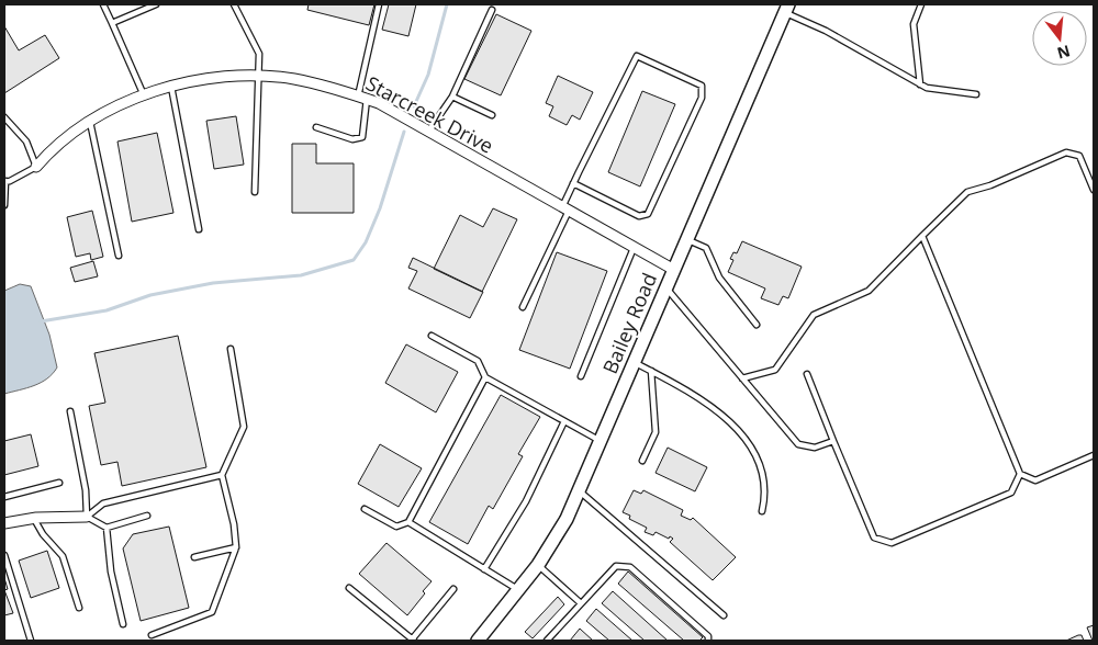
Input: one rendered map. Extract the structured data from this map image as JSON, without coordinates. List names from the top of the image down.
{
  "streets": {
    "street": ["Starcreek Drive", "Bailey Road"]
  },
  "crossings": [
    ["Starcreek Drive", "Bailey Road"]
  ],
  "north": "bottom"
}
